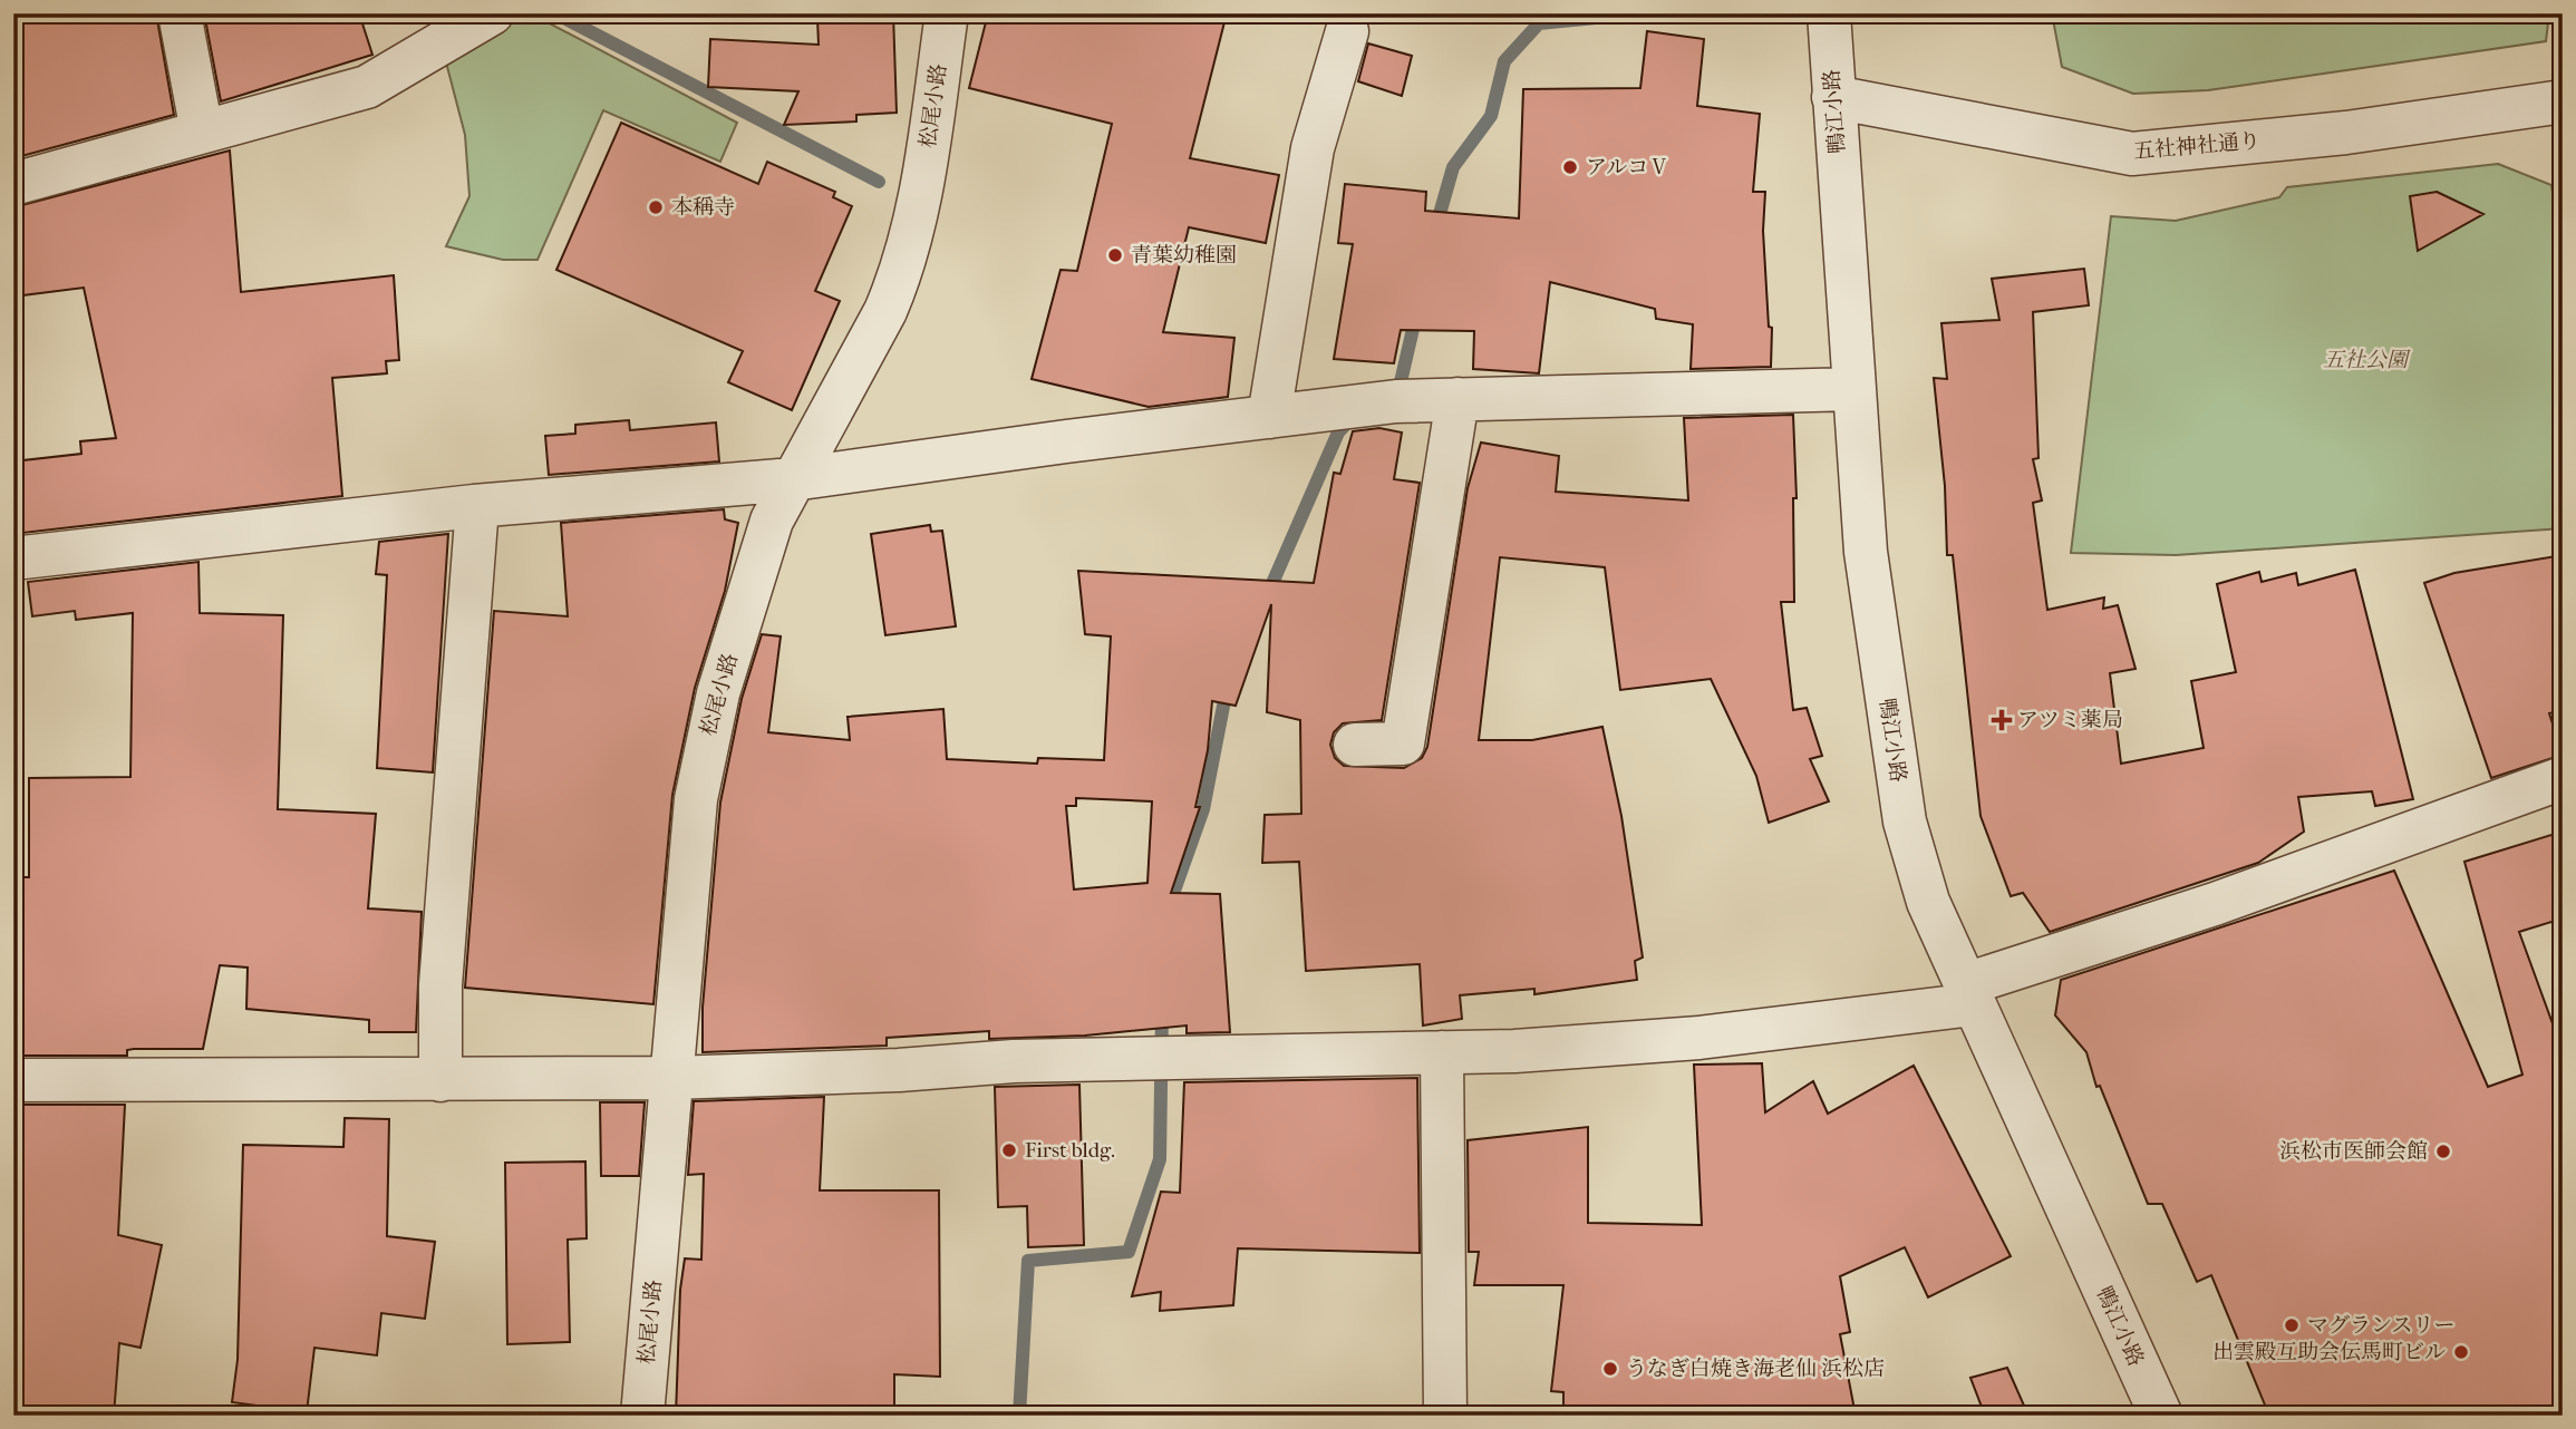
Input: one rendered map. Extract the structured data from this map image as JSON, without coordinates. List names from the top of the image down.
{
  "streets": {
    "street": ["松尾小路", "鴨江小路", "五社神社通り"]
  },
  "crossings": [
    ["鴨江小路", "五社神社通り"]
  ],
  "parks": ["五社公園"],
  "places": {
    "other": [
      "アルコⅤ",
      "本稱寺",
      "青葉幼稚園",
      "First bldg.",
      "浜松市医師会館",
      "マグランスリー",
      "出雲殿互助会伝馬町ビル",
      "うなぎ白焼き海老仙 浜松店"
    ],
    "health": ["アツミ薬局"]
  }
}
